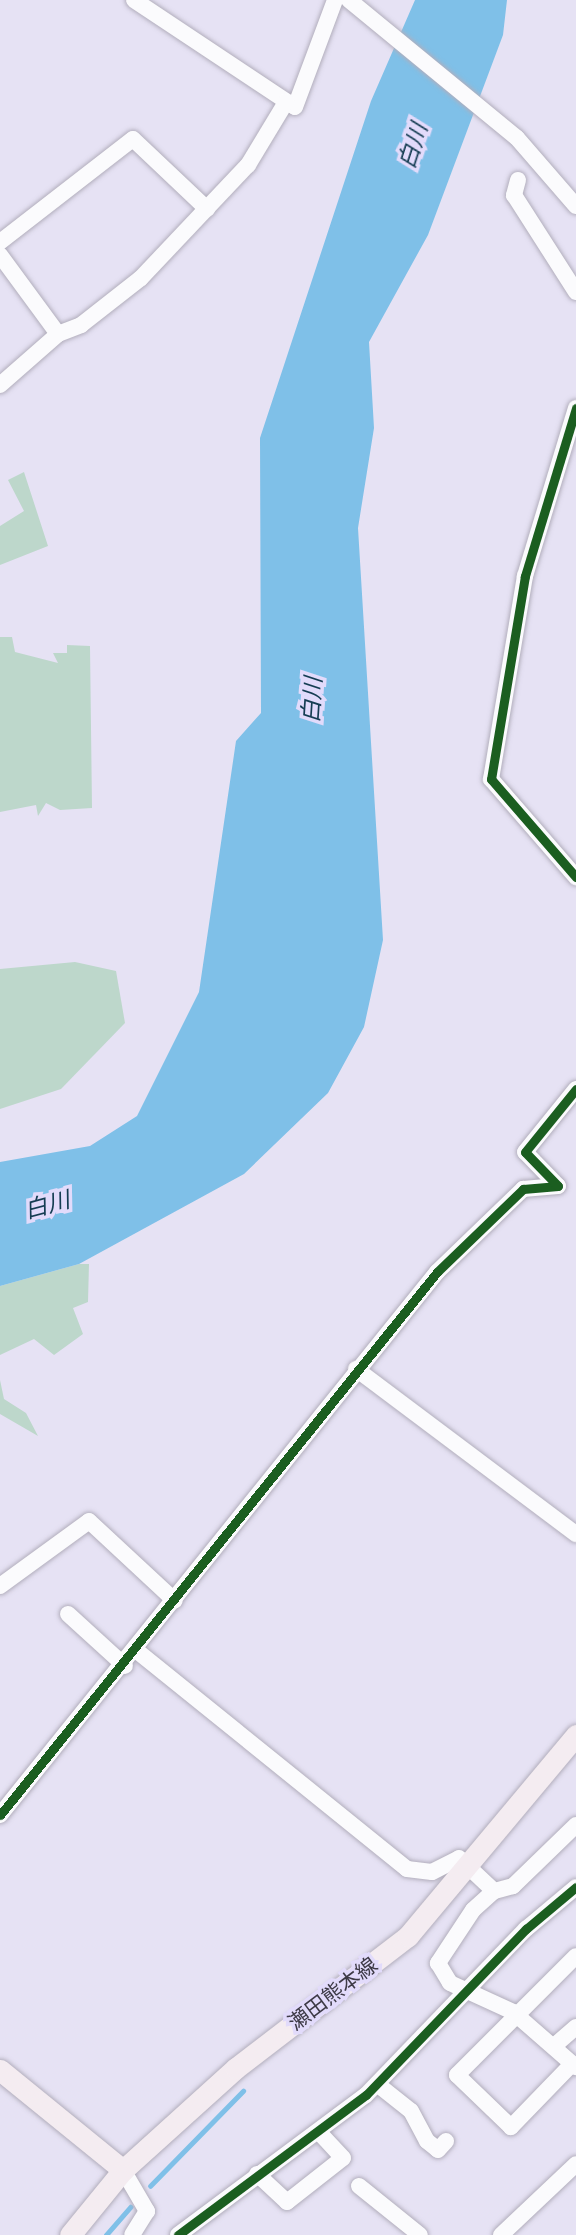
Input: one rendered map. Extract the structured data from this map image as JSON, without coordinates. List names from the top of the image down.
{
  "streets": {
    "main road": ["瀬田熊本線"]
  },
  "water": ["白川"]
}
